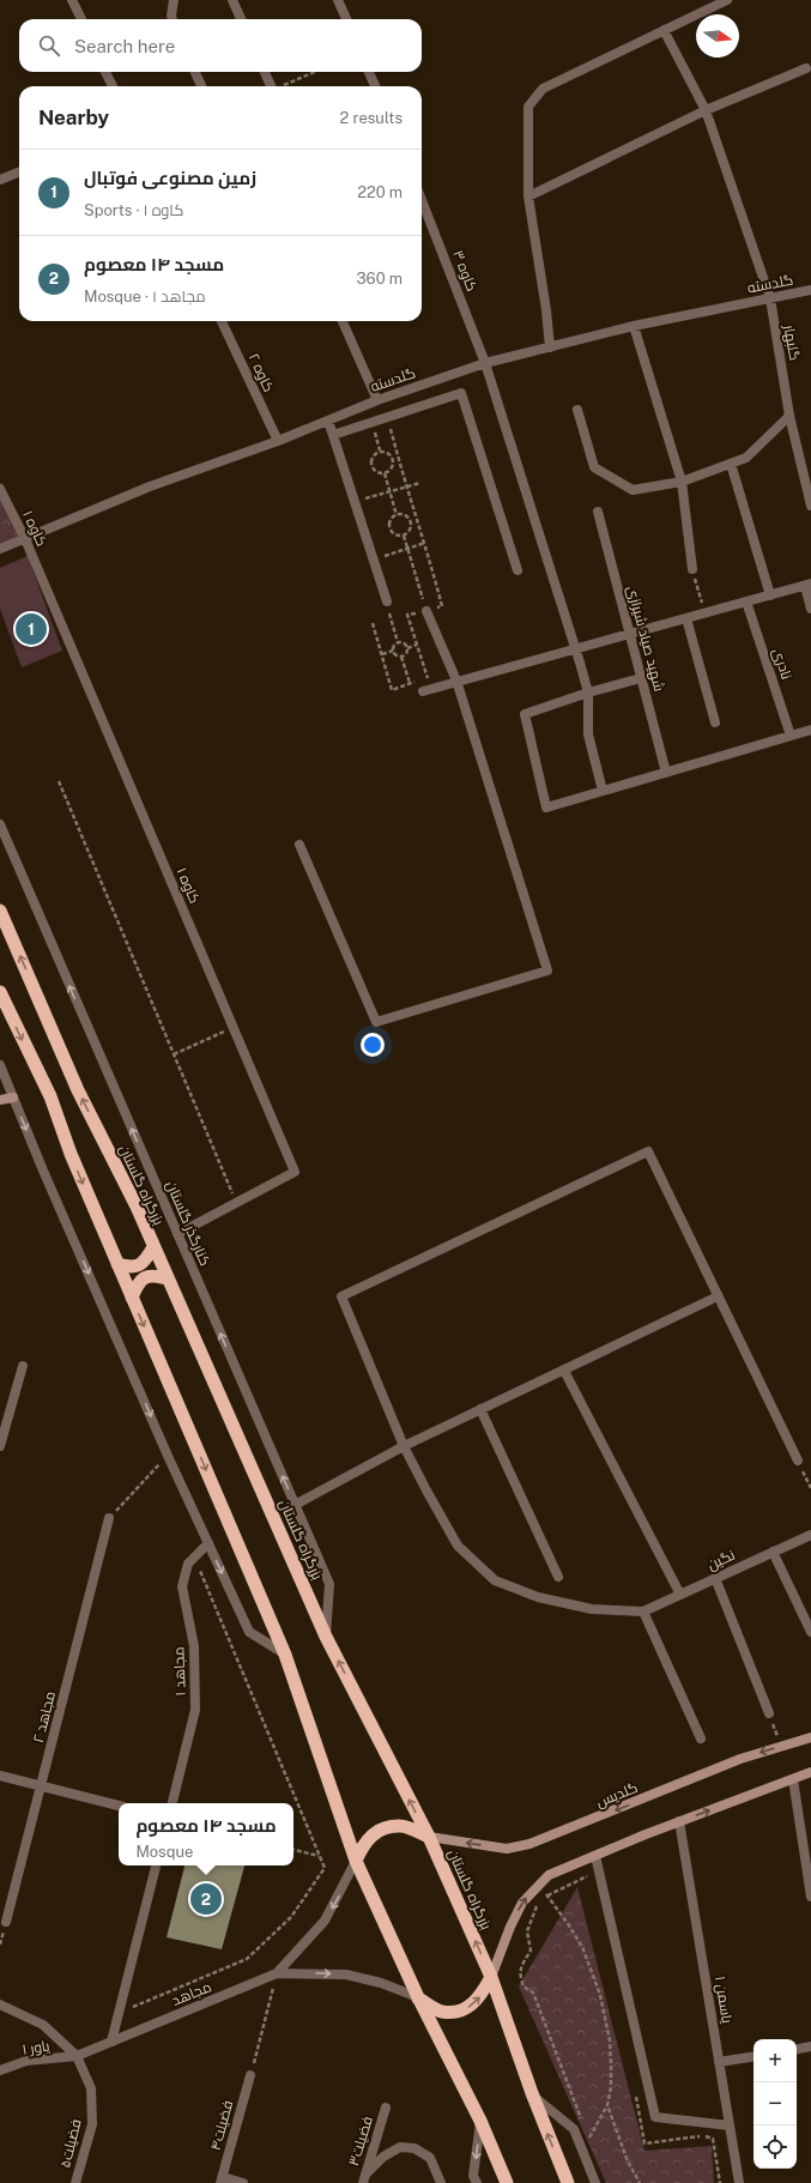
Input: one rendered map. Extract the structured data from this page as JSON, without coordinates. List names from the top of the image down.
{
  "streets": {
    "highway": ["بزرگراه گلستان"],
    "main road": ["گلدیس"],
    "street": [
      "کاوه ۳",
      "گلدسته",
      "گلبهار",
      "کاوه ۲",
      "کاوه ۱",
      "شهید صیاد شیرازی",
      "نادری",
      "کنارگذر گلستان",
      "نگین",
      "۱ مجاهد",
      "مجاهد ۲",
      "مجاهد",
      "یاسمن ۱",
      "یاور ۱",
      "فضیلت۴",
      "فضیلت۳",
      "فضیلت۵"
    ]
  },
  "crossings": [
    ["کاوه ۳", "گلدسته"],
    ["گلدسته", "گلبهار"],
    ["گلدسته", "کاوه ۲"],
    ["گلدسته", "کاوه ۱"],
    ["کاوه ۱", "کنارگذر گلستان"],
    ["بزرگراه گلستان", "کنارگذر گلستان"],
    ["بزرگراه گلستان", "گلدیس"],
    ["مجاهد", "یاور ۱"],
    ["مجاهد", "فضیلت۵"],
    ["یاور ۱", "فضیلت۵"]
  ],
  "one_way": ["کنارگذر گلستان", "مجاهد"],
  "north": "right",
  "page": {
    "search": "Search here",
    "heading": ["Nearby", "2 results"],
    "list": [
      {
        "mark": "1",
        "name": "زمین مصنوعی فوتبال",
        "note": "Sports · کاوه ۱",
        "value": "220 m"
      },
      {
        "mark": "2",
        "name": "مسجد ۱۴ معصوم",
        "note": "Mosque · ۱ مجاهد",
        "value": "360 m"
      }
    ],
    "pins": ["1", "2"],
    "popup": ["مسجد ۱۴ معصوم", "Mosque"],
    "map_buttons": ["+", "−"]
  }
}
